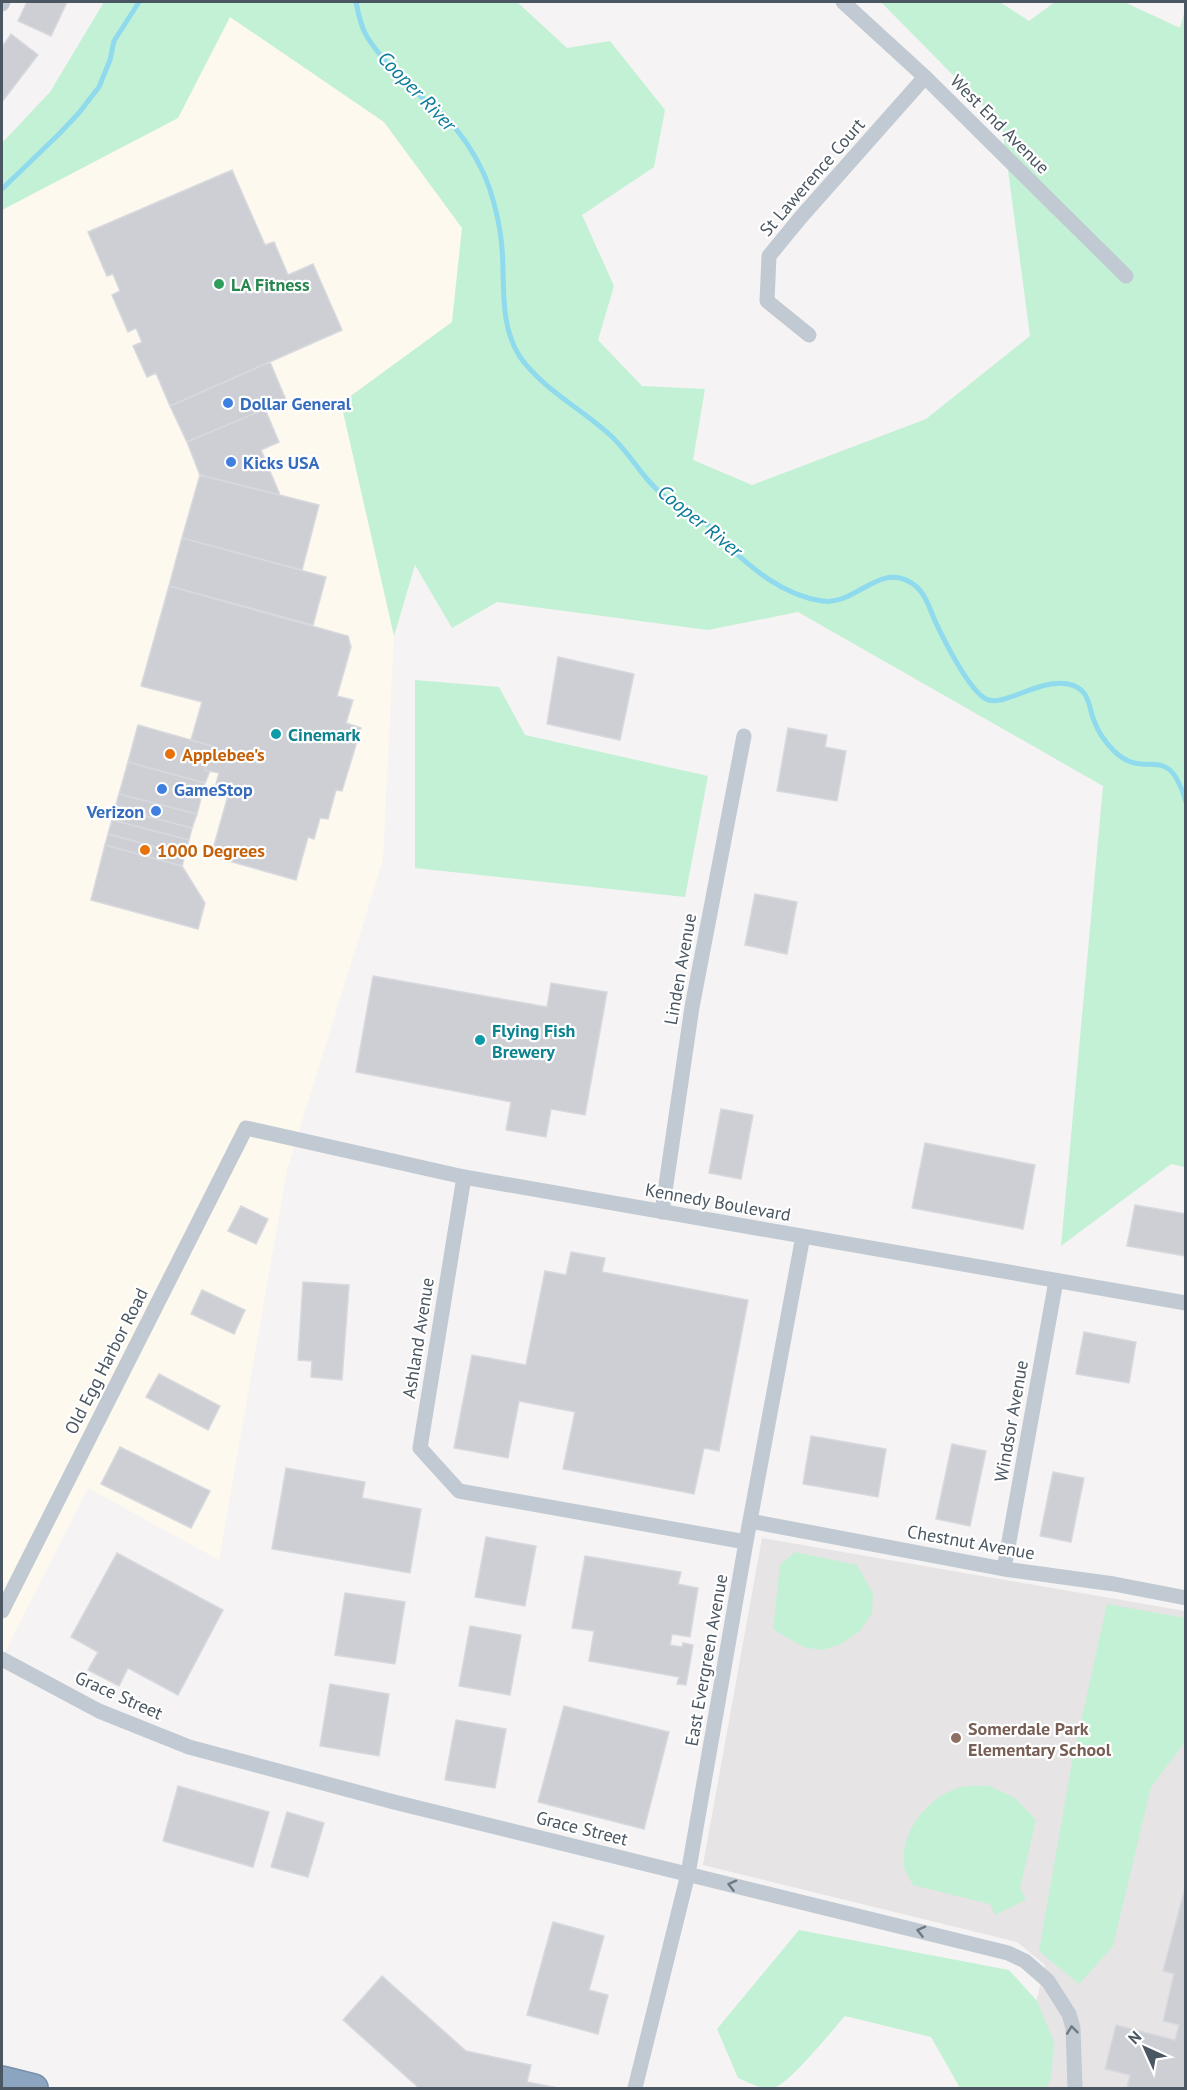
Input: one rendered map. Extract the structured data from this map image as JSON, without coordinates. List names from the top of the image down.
{
  "streets": {
    "street": [
      "West End Avenue",
      "St Lawerence Court",
      "Linden Avenue",
      "Kennedy Boulevard",
      "Ashland Avenue",
      "Old Egg Harbor Road",
      "Windsor Avenue",
      "Chestnut Avenue",
      "East Evergreen Avenue",
      "Grace Street"
    ]
  },
  "crossings": [
    ["West End Avenue", "St Lawerence Court"],
    ["Linden Avenue", "Kennedy Boulevard"],
    ["Kennedy Boulevard", "Ashland Avenue"],
    ["Kennedy Boulevard", "Old Egg Harbor Road"],
    ["Kennedy Boulevard", "Windsor Avenue"],
    ["Kennedy Boulevard", "East Evergreen Avenue"],
    ["Ashland Avenue", "East Evergreen Avenue"],
    ["Windsor Avenue", "Chestnut Avenue"],
    ["Chestnut Avenue", "East Evergreen Avenue"],
    ["East Evergreen Avenue", "Grace Street"]
  ],
  "one_way": ["Grace Street"],
  "water": ["Cooper River"],
  "places": [
    "LA Fitness",
    "Dollar General",
    "Kicks USA",
    "Cinemark",
    "Applebee's",
    "GameStop",
    "Verizon",
    "1000 Degrees",
    "Flying Fish Brewery",
    "Somerdale Park Elementary School"
  ],
  "north": "top left"
}
